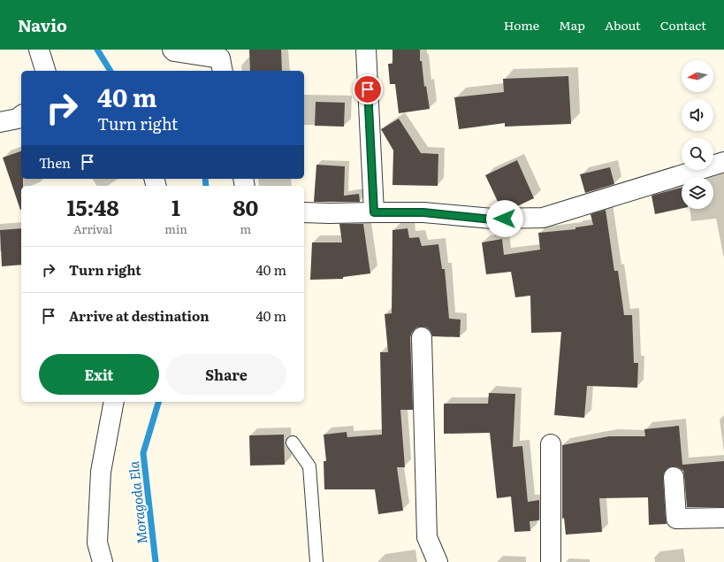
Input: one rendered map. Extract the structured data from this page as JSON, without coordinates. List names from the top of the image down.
{
  "water": ["Moragoda Ela"],
  "north": "left",
  "page": {
    "header": "Navio",
    "nav": [
      "Home",
      "Map",
      "About",
      "Contact"
    ],
    "turn": ["40 m", "Turn right"],
    "then": "Then",
    "eta": [
      "15:48",
      "Arrival",
      "1",
      "min",
      "80",
      "m"
    ],
    "list": [
      {
        "name": "Turn right",
        "value": "40 m"
      },
      {
        "name": "Arrive at destination",
        "value": "40 m"
      }
    ],
    "buttons": ["Exit", "Share"]
  }
}
